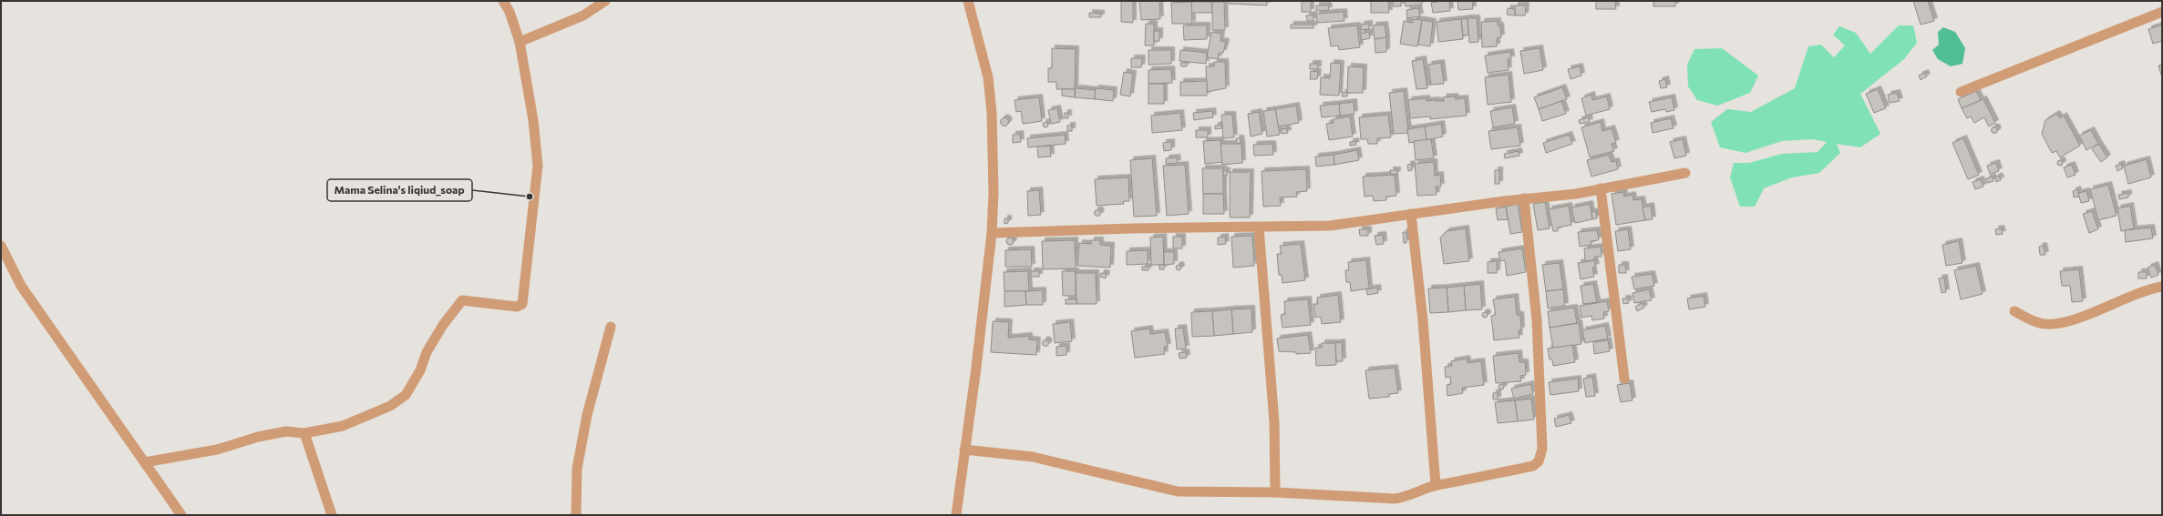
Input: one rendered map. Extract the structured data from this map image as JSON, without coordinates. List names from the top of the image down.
{
  "places": ["Mama Selina's liqiud_soap"]
}
